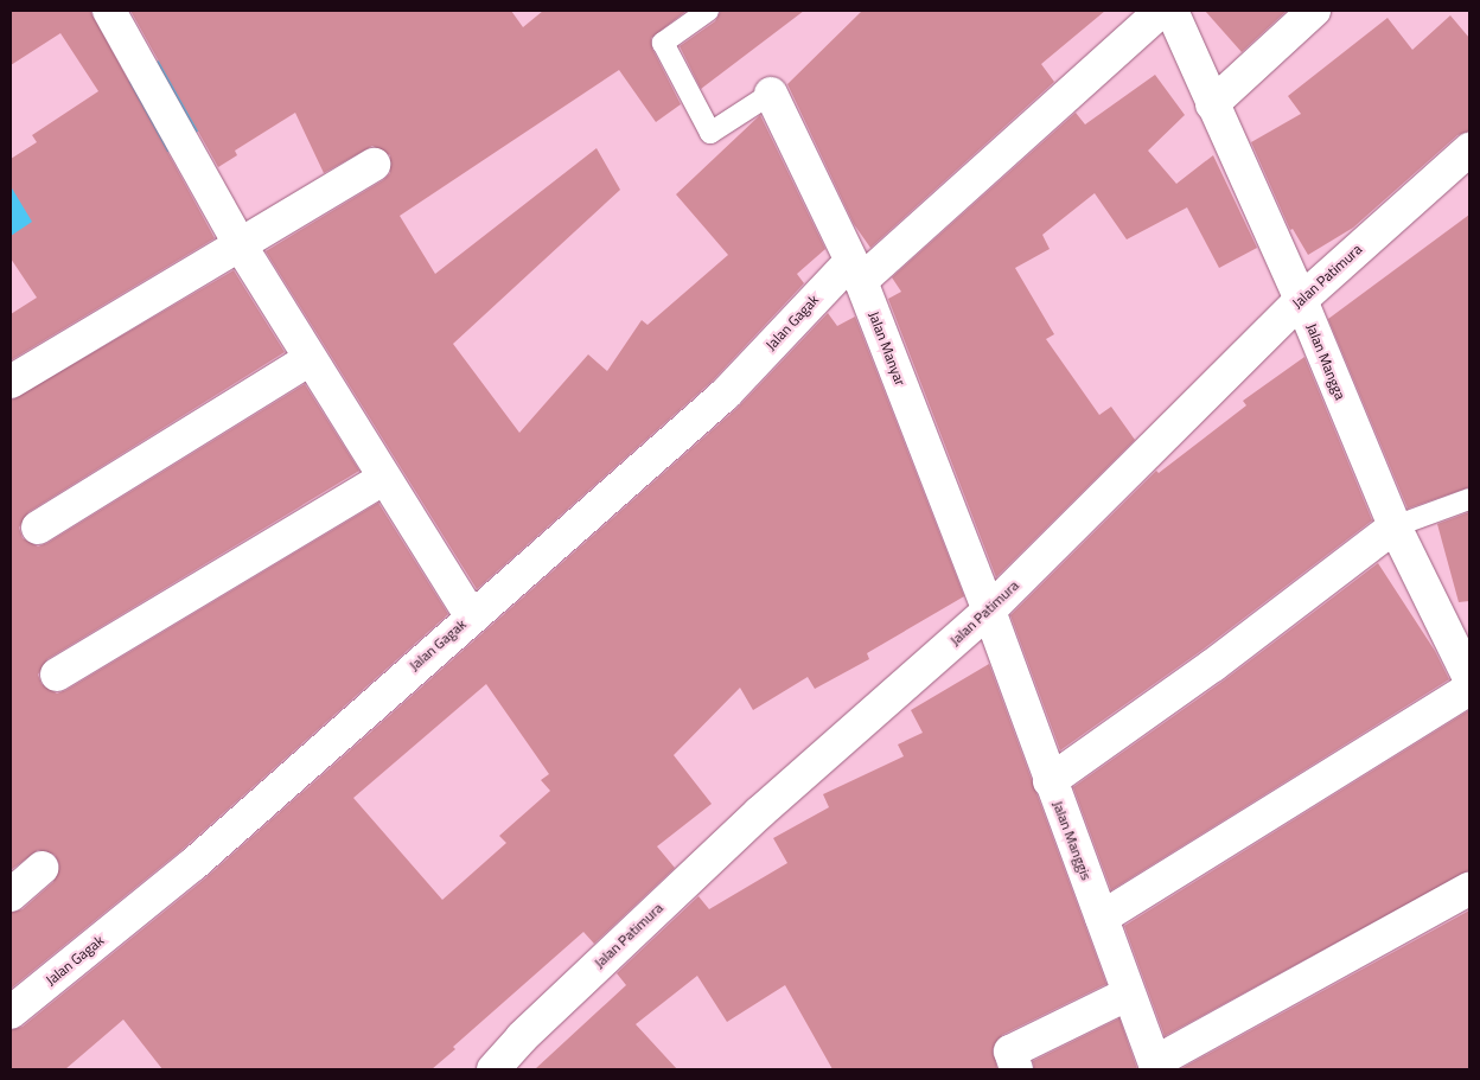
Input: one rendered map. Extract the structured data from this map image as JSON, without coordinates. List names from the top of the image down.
{
  "streets": {
    "street": [
      "Jalan Patimura",
      "Jalan Gagak",
      "Jalan Manyar",
      "Jalan Mangga",
      "Jalan Manggis"
    ]
  },
  "crossings": [
    ["Jalan Patimura", "Jalan Manyar"],
    ["Jalan Patimura", "Jalan Mangga"],
    ["Jalan Patimura", "Jalan Manggis"],
    ["Jalan Gagak", "Jalan Manyar"],
    ["Jalan Manyar", "Jalan Manggis"]
  ]
}
